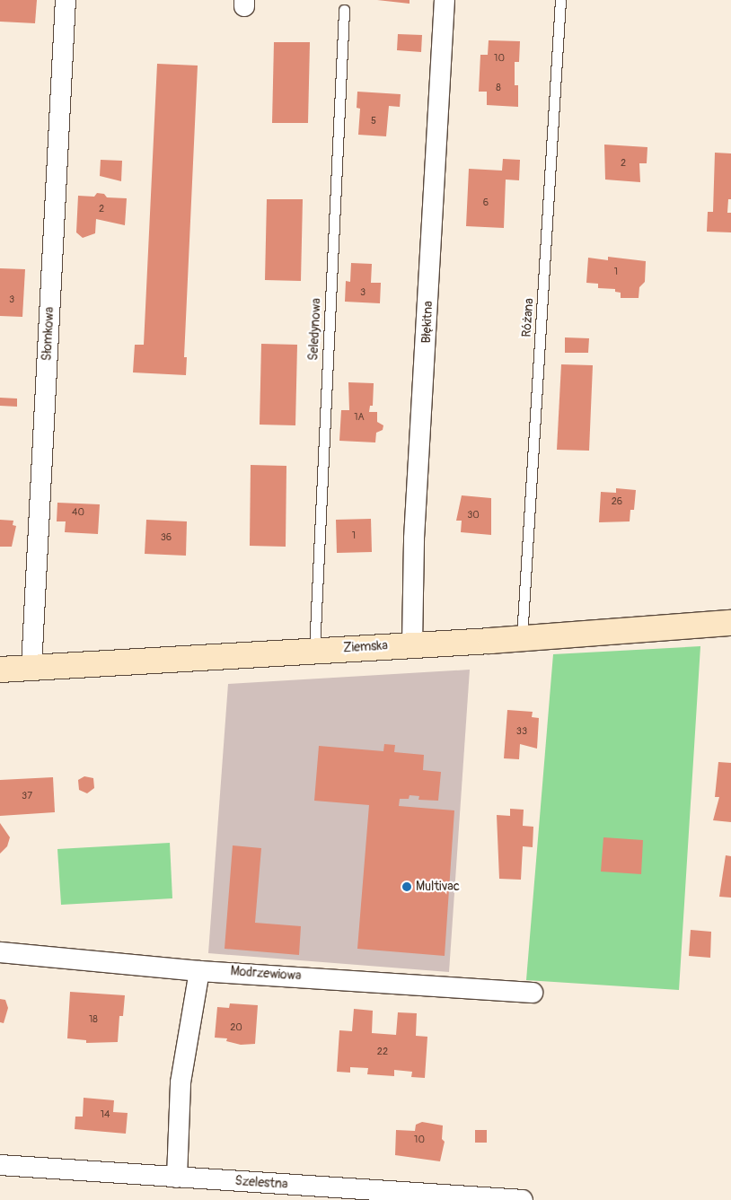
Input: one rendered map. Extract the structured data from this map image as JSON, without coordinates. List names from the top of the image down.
{
  "streets": {
    "street": [
      "Błękitna",
      "Słomkowa",
      "Ziemska",
      "Modrzewiowa",
      "Szelestna"
    ],
    "lane": ["Różana", "Seledynowa"]
  },
  "crossings": [
    ["Różana", "Ziemska"],
    ["Błękitna", "Ziemska"],
    ["Seledynowa", "Ziemska"],
    ["Słomkowa", "Ziemska"]
  ],
  "places": ["Multivac"],
  "house_numbers": [
    "10",
    "8",
    "5",
    "2",
    "6",
    "2",
    "1",
    "3",
    "3",
    "1A",
    "26",
    "40",
    "30",
    "1",
    "36",
    "33",
    "37",
    "18",
    "20",
    "22",
    "14",
    "10"
  ]
}
